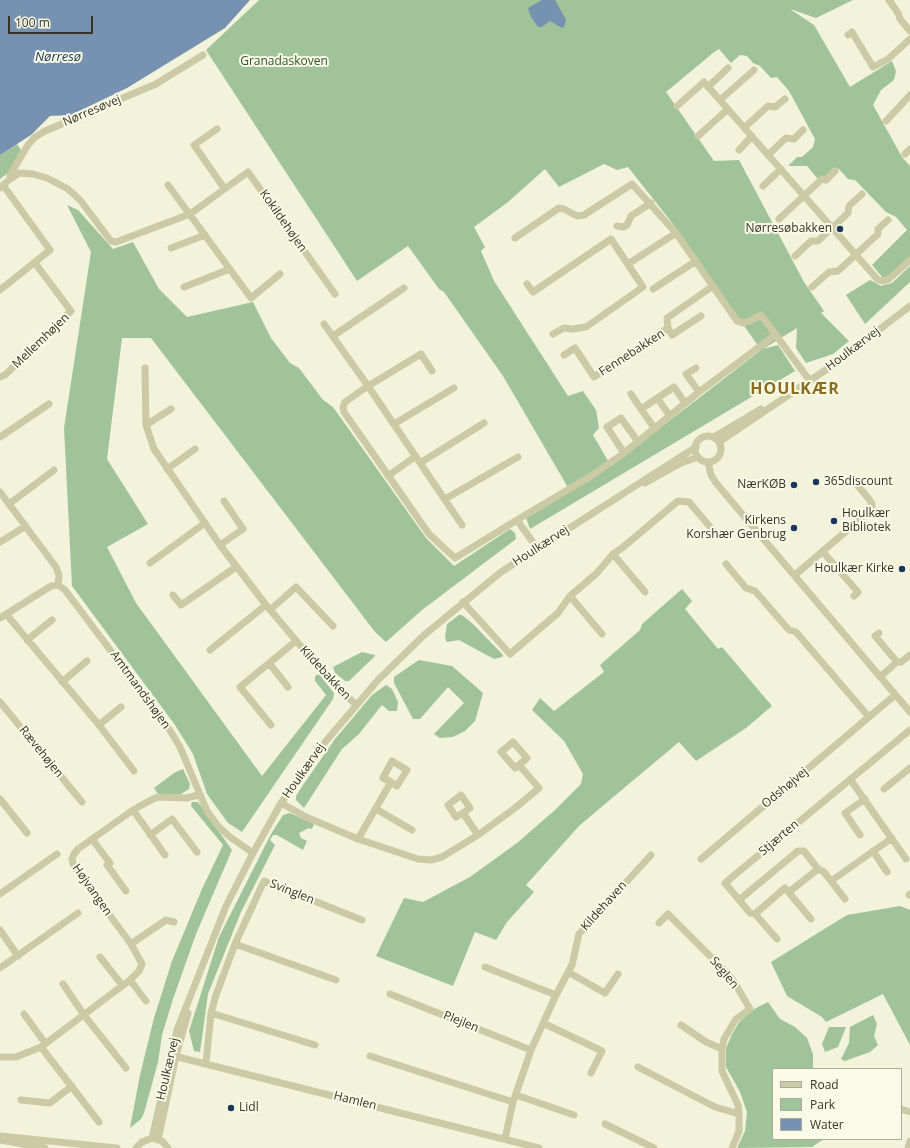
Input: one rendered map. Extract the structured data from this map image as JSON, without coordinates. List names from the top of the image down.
{
  "streets": {
    "street": [
      "Nørresøvej",
      "Kokildehøjen",
      "Mellemhøjen",
      "Houlkærvej",
      "Fennebakken",
      "Kildebakken",
      "Amtmandshøjen",
      "Rævehøjen",
      "Odshøjvej",
      "Stjærten",
      "Højvangen",
      "Svinglen",
      "Kildehaven",
      "Seglen",
      "Plejlen",
      "Hamlen"
    ]
  },
  "crossings": [
    ["Nørresøvej", "Kokildehøjen"],
    ["Houlkærvej", "Kildebakken"],
    ["Houlkærvej", "Amtmandshøjen"],
    ["Houlkærvej", "Hamlen"],
    ["Amtmandshøjen", "Højvangen"],
    ["Svinglen", "Hamlen"]
  ],
  "districts": ["HOULKÆR"],
  "water": ["Nørresø"],
  "parks": ["Granadaskoven"],
  "places": [
    "Nørresøbakken",
    "365discount",
    "NærKØB",
    "Houlkær Bibliotek",
    "Kirkens Korshær Genbrug",
    "Houlkær Kirke",
    "Lidl"
  ],
  "legend": ["Road", "Park", "Water"],
  "scale_bar": "100 m"
}
